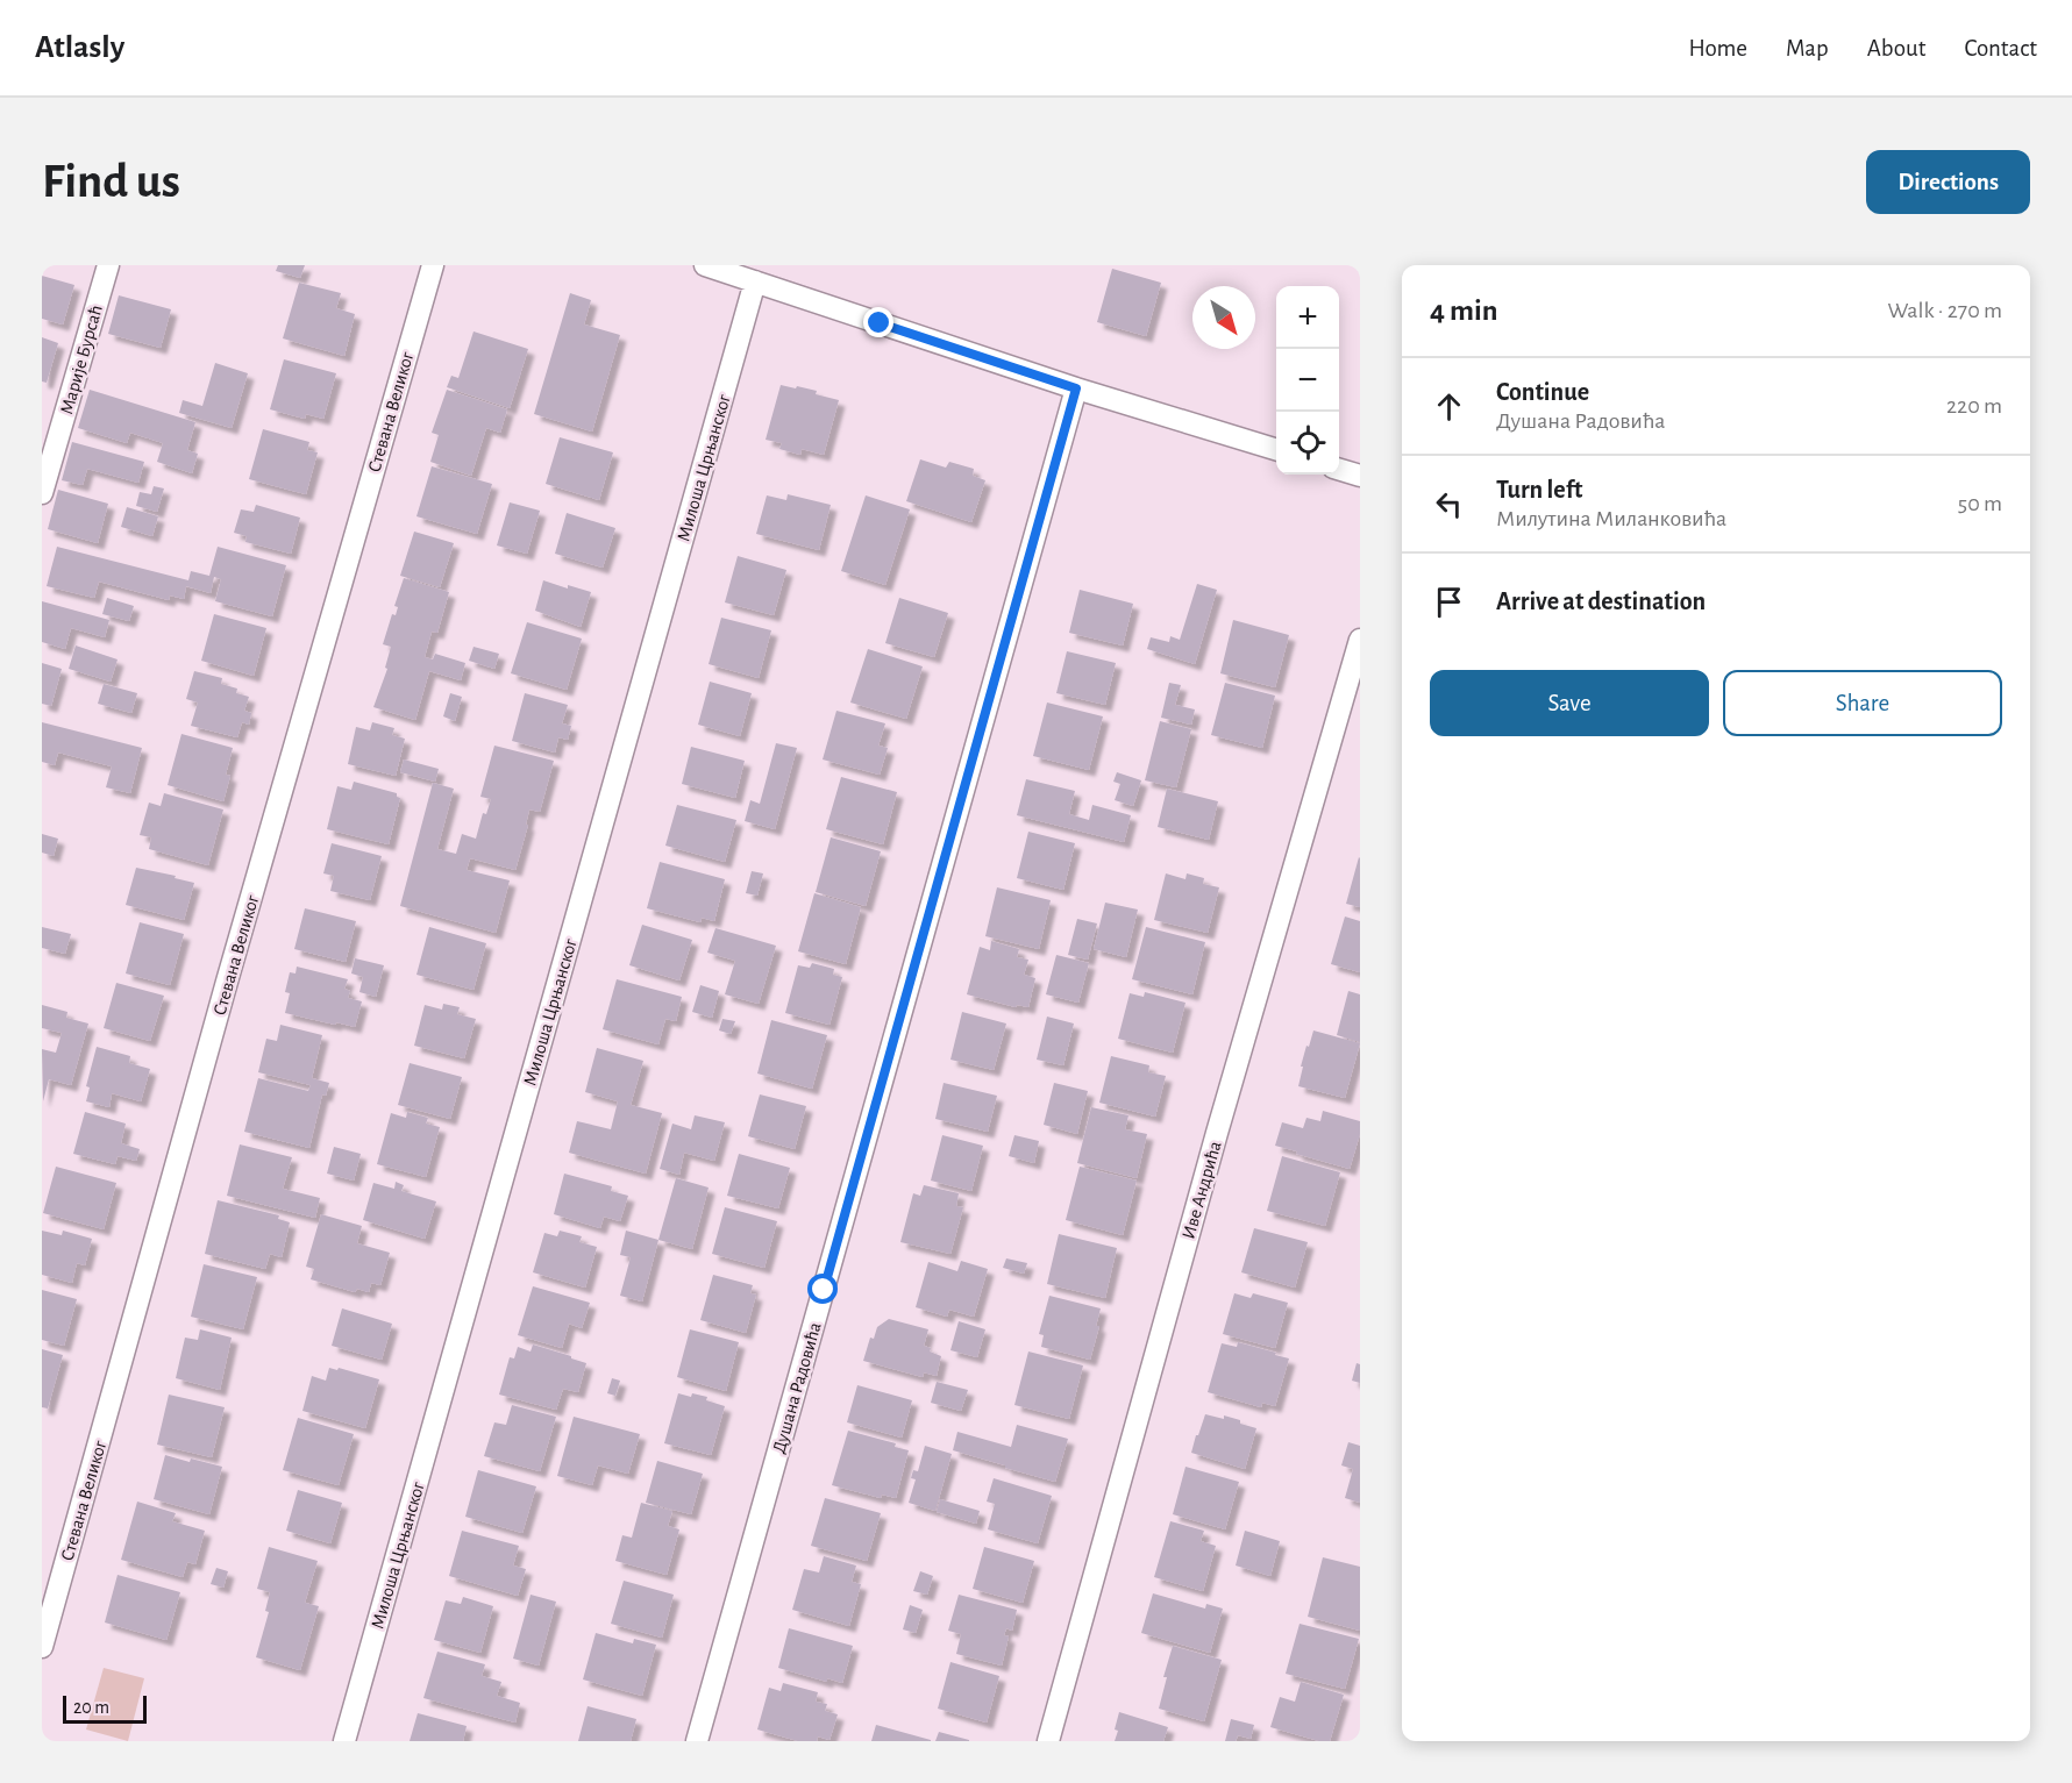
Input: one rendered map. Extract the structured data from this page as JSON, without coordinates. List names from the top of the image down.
{
  "streets": {
    "street": [
      "Марије Бурсаћ",
      "Стевана Великог",
      "Милоша Црњанског",
      "Иве Андрића",
      "Душана Радовића"
    ]
  },
  "scale_bar": "20 m",
  "north": "bottom right",
  "page": {
    "header": "Atlasly",
    "nav": [
      "Home",
      "Map",
      "About",
      "Contact"
    ],
    "buttons": [
      "Directions",
      ["Save", "Share"]
    ],
    "title": "Find us",
    "heading": ["4 min", "Walk · 270 m"],
    "map_buttons": ["+", "−"],
    "list": [
      ["Continue", "Душана Радовића", "220 m"],
      ["Turn left", "Милутина Миланковића", "50 m"],
      "Arrive at destination"
    ],
    "scale": "20 m"
  }
}
